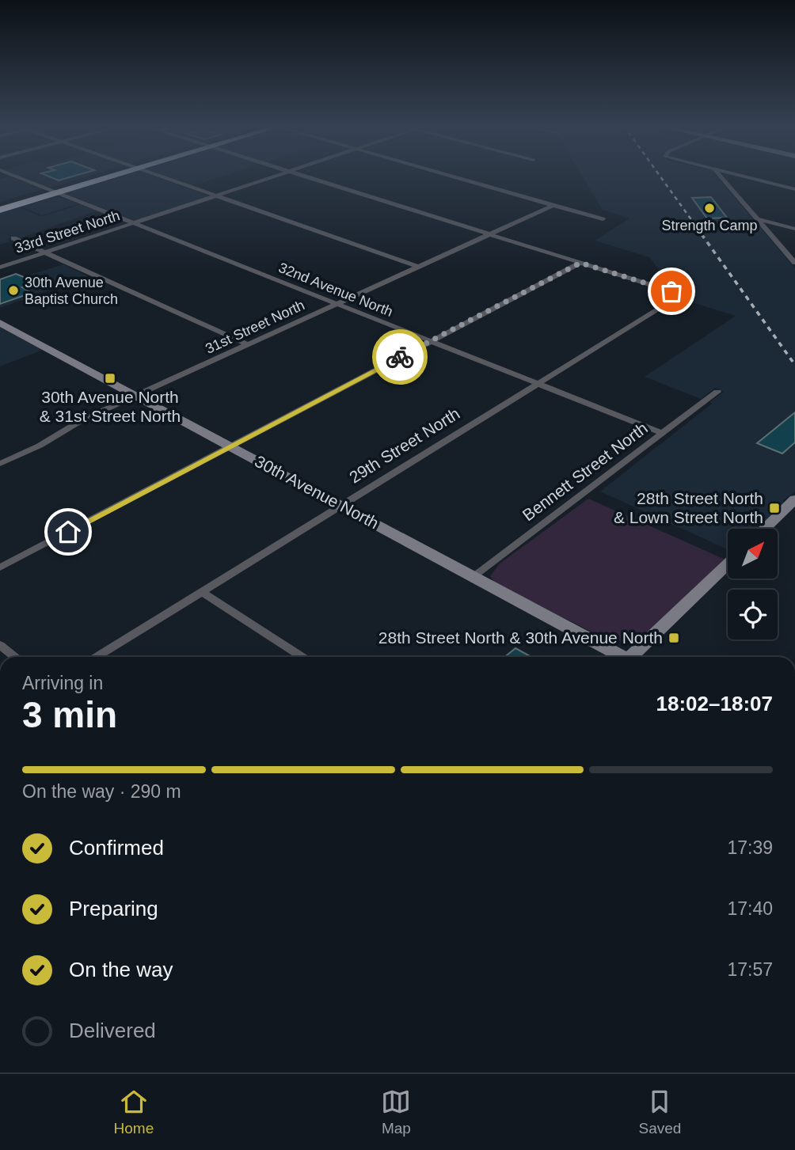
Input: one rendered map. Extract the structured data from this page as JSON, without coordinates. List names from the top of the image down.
{
  "streets": {
    "street": [
      "33rd Street North",
      "32nd Avenue North",
      "31st Street North",
      "29th Street North",
      "Bennett Street North",
      "30th Avenue North"
    ]
  },
  "crossings": [
    ["33rd Street North", "32nd Avenue North"],
    ["32nd Avenue North", "31st Street North"],
    ["32nd Avenue North", "29th Street North"],
    ["32nd Avenue North", "Bennett Street North"],
    ["31st Street North", "30th Avenue North"],
    ["29th Street North", "30th Avenue North"],
    ["Bennett Street North", "30th Avenue North"]
  ],
  "places": {
    "other": ["Strength Camp", "30th Avenue Baptist Church"],
    "transit": ["30th Avenue North & 31st Street North", "28th Street North & Lown Street North", "28th Street North & 30th Avenue North"]
  },
  "north": "top right",
  "page": {
    "heading": ["3 min", "Arriving in", "18:02–18:07"],
    "bar": "On the way · 290 m",
    "list": [
      ["Confirmed", "17:39"],
      ["Preparing", "17:40"],
      ["On the way", "17:57"],
      "Delivered"
    ],
    "tabs": ["Home", "Map", "Saved"]
  }
}
